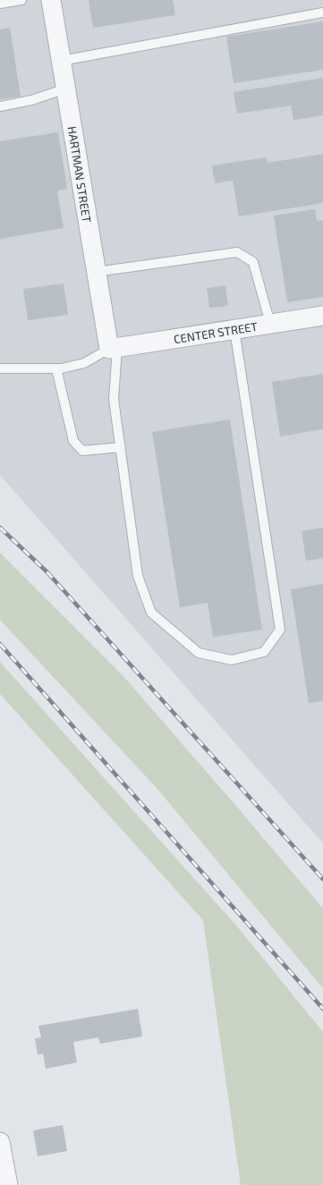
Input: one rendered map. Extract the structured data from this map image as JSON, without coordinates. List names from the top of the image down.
{
  "streets": {
    "street": ["HARTMAN STREET", "CENTER STREET"]
  },
  "crossings": [
    ["HARTMAN STREET", "CENTER STREET"]
  ]
}
